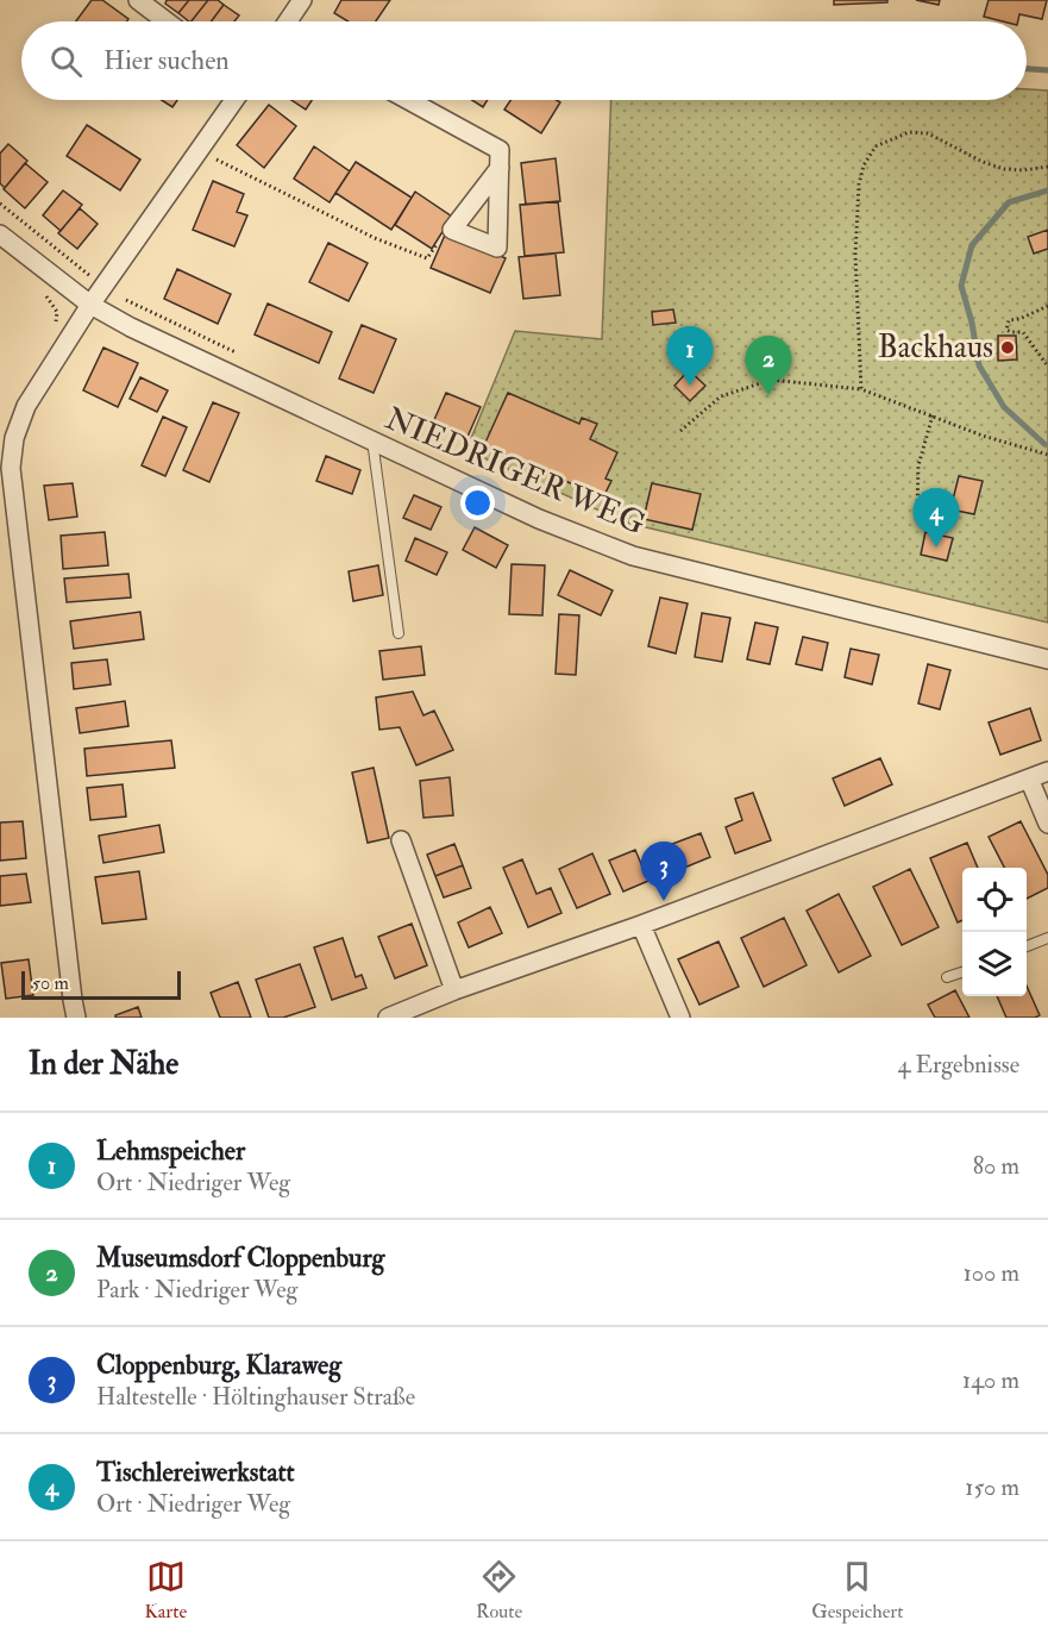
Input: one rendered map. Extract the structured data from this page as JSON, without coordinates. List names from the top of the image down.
{
  "streets": {
    "street": ["NIEDRIGER WEG"]
  },
  "places": ["Backhaus"],
  "scale_bar": "50 m",
  "page": {
    "search": "Hier suchen",
    "pins": [
      "1",
      "2",
      "4",
      "3"
    ],
    "scale": "50 m",
    "heading": ["In der Nähe", "4 Ergebnisse"],
    "list": [
      {
        "mark": "1",
        "name": "Lehmspeicher",
        "note": "Ort · Niedriger Weg",
        "value": "80 m"
      },
      {
        "mark": "2",
        "name": "Museumsdorf Cloppenburg",
        "note": "Park · Niedriger Weg",
        "value": "100 m"
      },
      {
        "mark": "3",
        "name": "Cloppenburg, Klaraweg",
        "note": "Haltestelle · Höltinghauser Straße",
        "value": "140 m"
      },
      {
        "mark": "4",
        "name": "Tischlereiwerkstatt",
        "note": "Ort · Niedriger Weg",
        "value": "150 m"
      }
    ],
    "nav": ["Karte", "Route", "Gespeichert"]
  }
}
